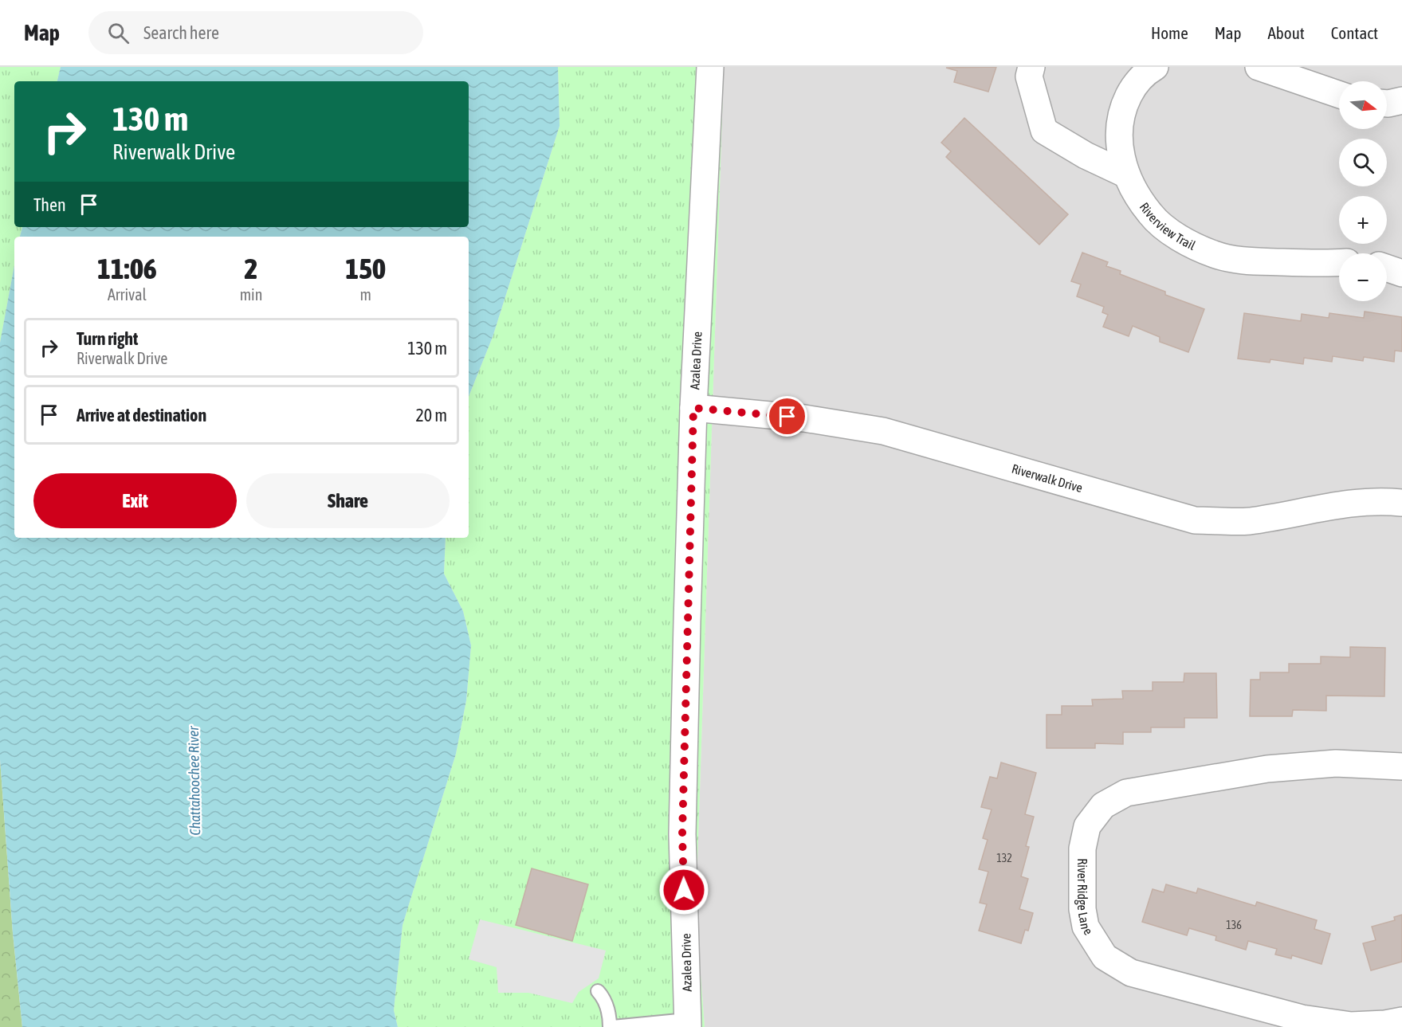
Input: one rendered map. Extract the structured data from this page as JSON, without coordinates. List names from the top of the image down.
{
  "streets": {
    "street": [
      "Riverview Trail",
      "Azalea Drive",
      "Riverwalk Drive",
      "River Ridge Lane"
    ]
  },
  "crossings": [
    ["Azalea Drive", "Riverwalk Drive"]
  ],
  "water": ["Chattahoochee River"],
  "house_numbers": ["132", "136"],
  "north": "right",
  "page": {
    "header": "Map",
    "search": "Search here",
    "nav": [
      "Home",
      "Map",
      "About",
      "Contact"
    ],
    "map_buttons": ["+", "−"],
    "turn": ["130 m", "Riverwalk Drive"],
    "then": "Then",
    "eta": [
      "11:06",
      "Arrival",
      "2",
      "min",
      "150",
      "m"
    ],
    "list": [
      {
        "name": "Turn right",
        "note": "Riverwalk Drive",
        "value": "130 m"
      },
      {
        "name": "Arrive at destination",
        "value": "20 m"
      }
    ],
    "buttons": ["Exit", "Share"]
  }
}
